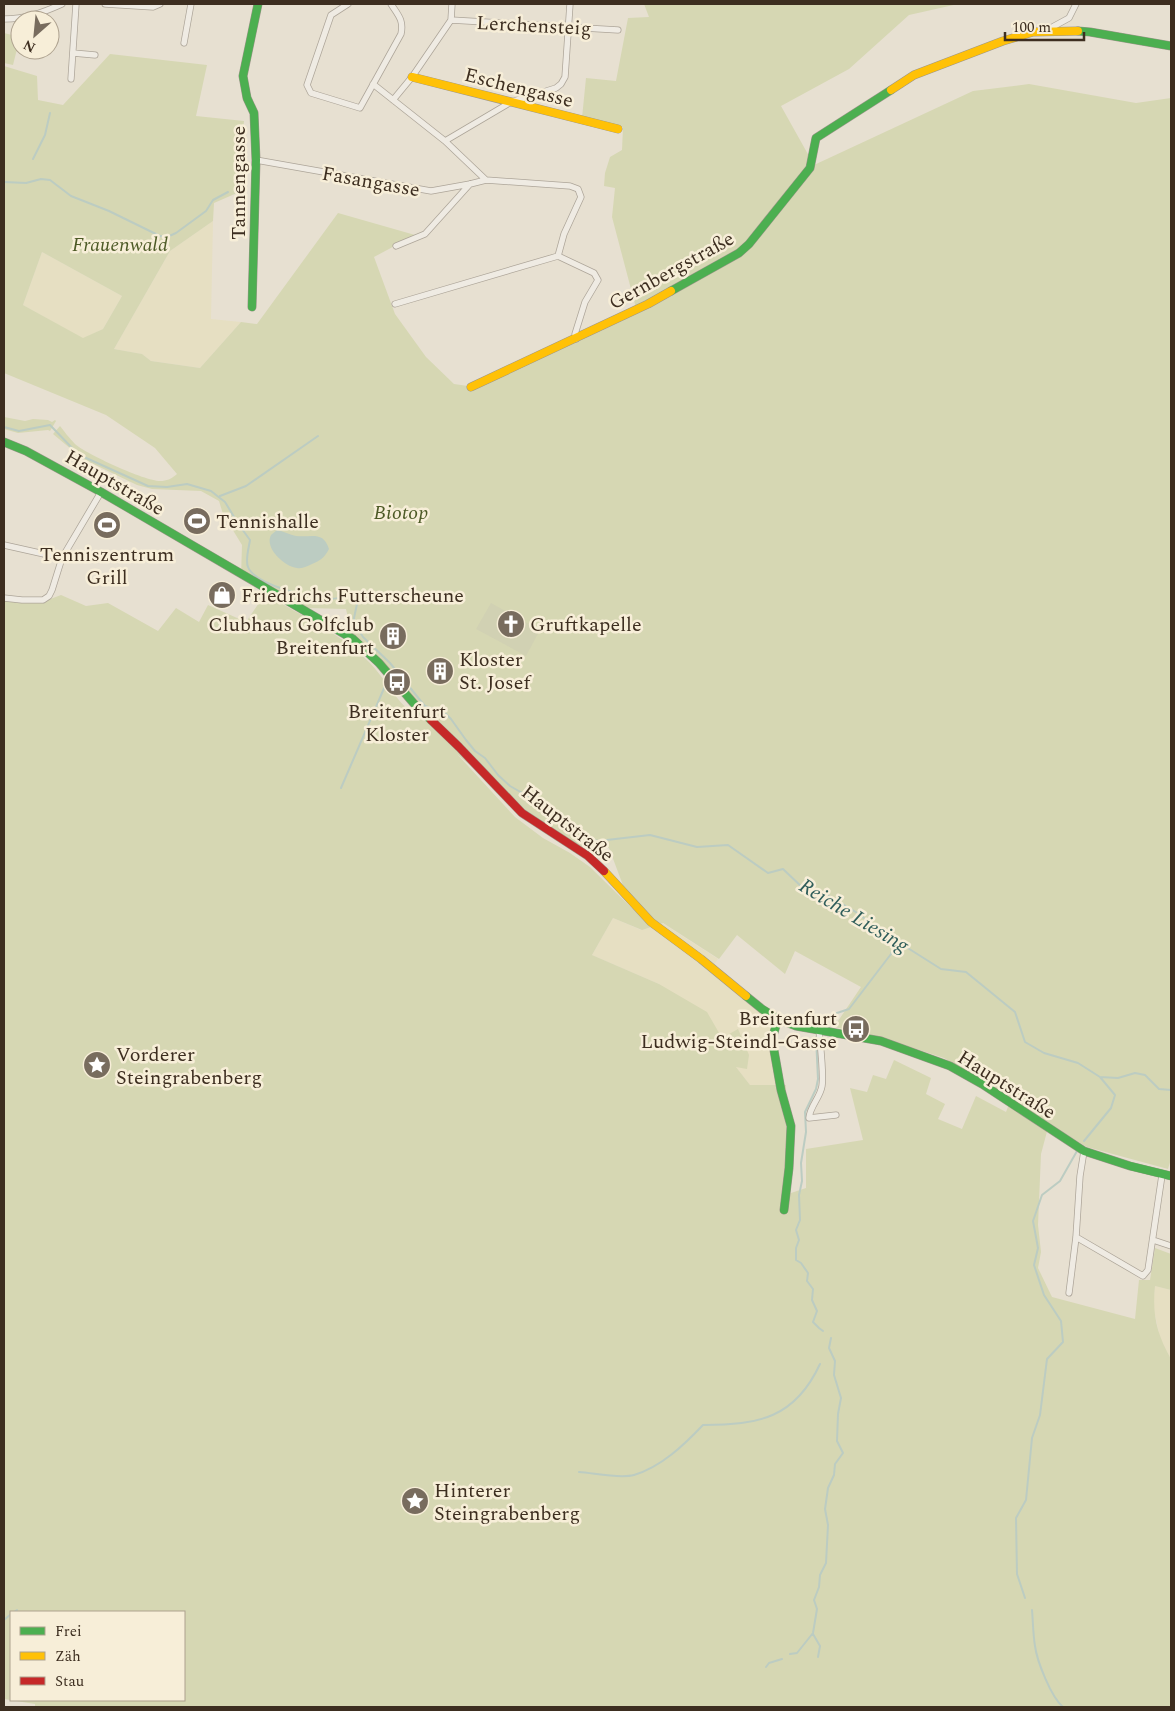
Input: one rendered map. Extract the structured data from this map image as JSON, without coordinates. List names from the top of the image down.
{
  "streets": {
    "street": [
      "Lerchensteig",
      "Eschengasse",
      "Fasangasse",
      "Tannengasse",
      "Gernbergstraße",
      "Hauptstraße"
    ]
  },
  "crossings": [
    ["Fasangasse", "Tannengasse"]
  ],
  "water": ["Reiche Liesing"],
  "parks": ["Frauenwald", "Biotop"],
  "places": {
    "sports": ["Tennishalle", "Tenniszentrum Grill"],
    "shop": ["Friedrichs Futterscheune"],
    "church": ["Gruftkapelle"],
    "building": ["Clubhaus Golfclub Breitenfurt", "Kloster St. Josef"],
    "bus stop": ["Breitenfurt Kloster", "Breitenfurt Ludwig-Steindl-Gasse"],
    "place": ["Vorderer Steingrabenberg", "Hinterer Steingrabenberg"]
  },
  "legend": ["Frei", "Zäh", "Stau"],
  "scale_bar": "100 m",
  "north": "bottom left"
}
